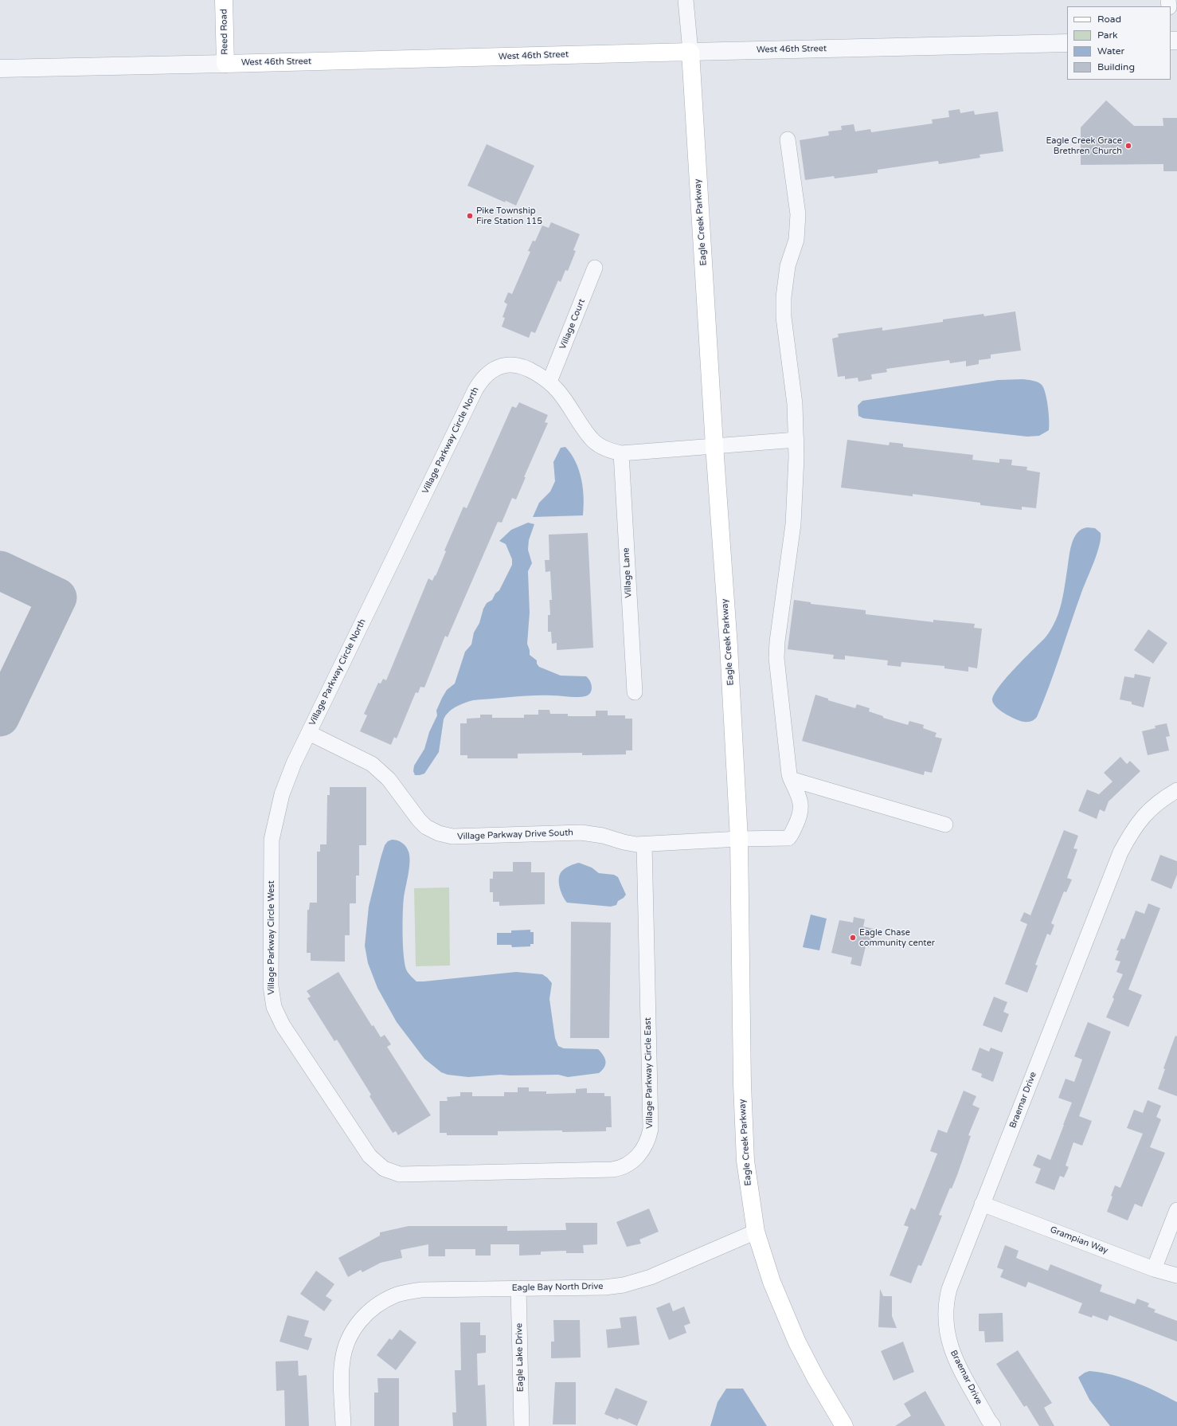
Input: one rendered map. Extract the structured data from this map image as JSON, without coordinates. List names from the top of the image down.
{
  "streets": {
    "main road": ["Reed Road", "West 46th Street", "Eagle Creek Parkway"],
    "street": [
      "Village Court",
      "Village Parkway Circle North",
      "Village Lane",
      "Village Parkway Drive South",
      "Village Parkway Circle West",
      "Village Parkway Circle East",
      "Braemar Drive",
      "Grampian Way",
      "Eagle Bay North Drive",
      "Eagle Lake Drive"
    ]
  },
  "crossings": [
    ["Reed Road", "West 46th Street"],
    ["West 46th Street", "Eagle Creek Parkway"],
    ["Eagle Creek Parkway", "Village Parkway Circle North"],
    ["Eagle Creek Parkway", "Village Parkway Drive South"],
    ["Eagle Creek Parkway", "Eagle Bay North Drive"],
    ["Village Court", "Village Parkway Circle North"],
    ["Village Parkway Circle North", "Village Lane"],
    ["Village Parkway Circle North", "Village Parkway Drive South"],
    ["Village Parkway Circle North", "Village Parkway Circle West"],
    ["Village Parkway Drive South", "Village Parkway Circle West"],
    ["Village Parkway Drive South", "Village Parkway Circle East"],
    ["Village Parkway Circle West", "Village Parkway Circle East"],
    ["Braemar Drive", "Grampian Way"],
    ["Eagle Bay North Drive", "Eagle Lake Drive"]
  ],
  "places": ["Eagle Creek Grace Brethren Church", "Pike Township Fire Station 115", "Eagle Chase community center"],
  "legend": [
    "Road",
    "Park",
    "Water",
    "Building"
  ]
}
